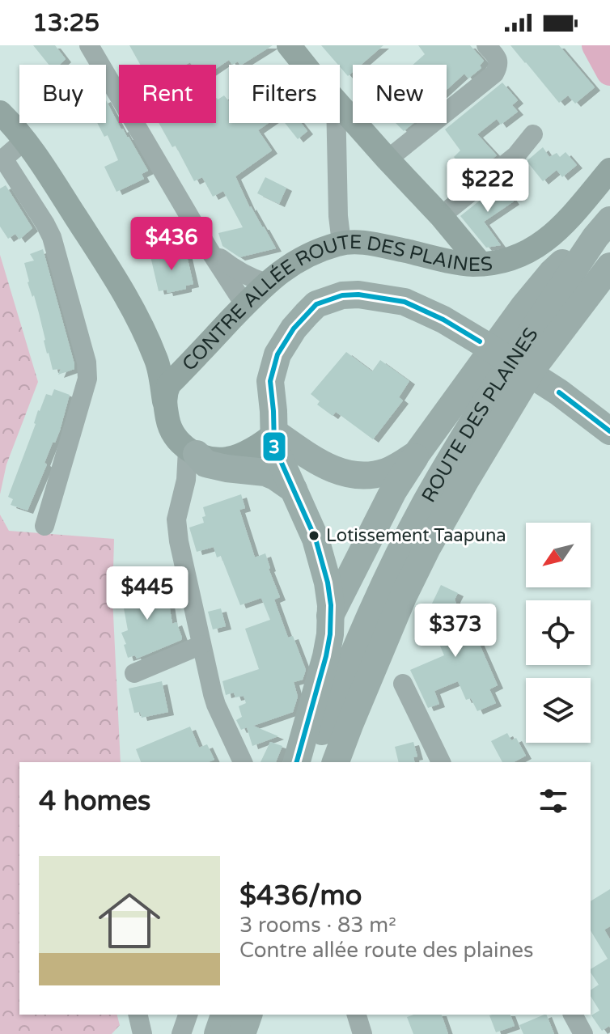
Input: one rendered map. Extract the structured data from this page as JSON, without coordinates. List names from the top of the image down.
{
  "streets": {
    "highway": ["ROUTE DES PLAINES"],
    "main road": ["CONTRE ALLÉE ROUTE DES PLAINES"]
  },
  "places": ["Lotissement Taapuna"],
  "lines": ["transit line 3"],
  "north": "bottom left",
  "page": {
    "status": "13:25",
    "chip": [
      "Buy",
      "Rent",
      "Filters",
      "New"
    ],
    "price": [
      "$222",
      "$436",
      "$445",
      "$373"
    ],
    "heading": "4 homes",
    "list": [
      {
        "name": "$436/mo",
        "note": "3 rooms · 83 m² · Contre allée route des plaines"
      }
    ]
  }
}
